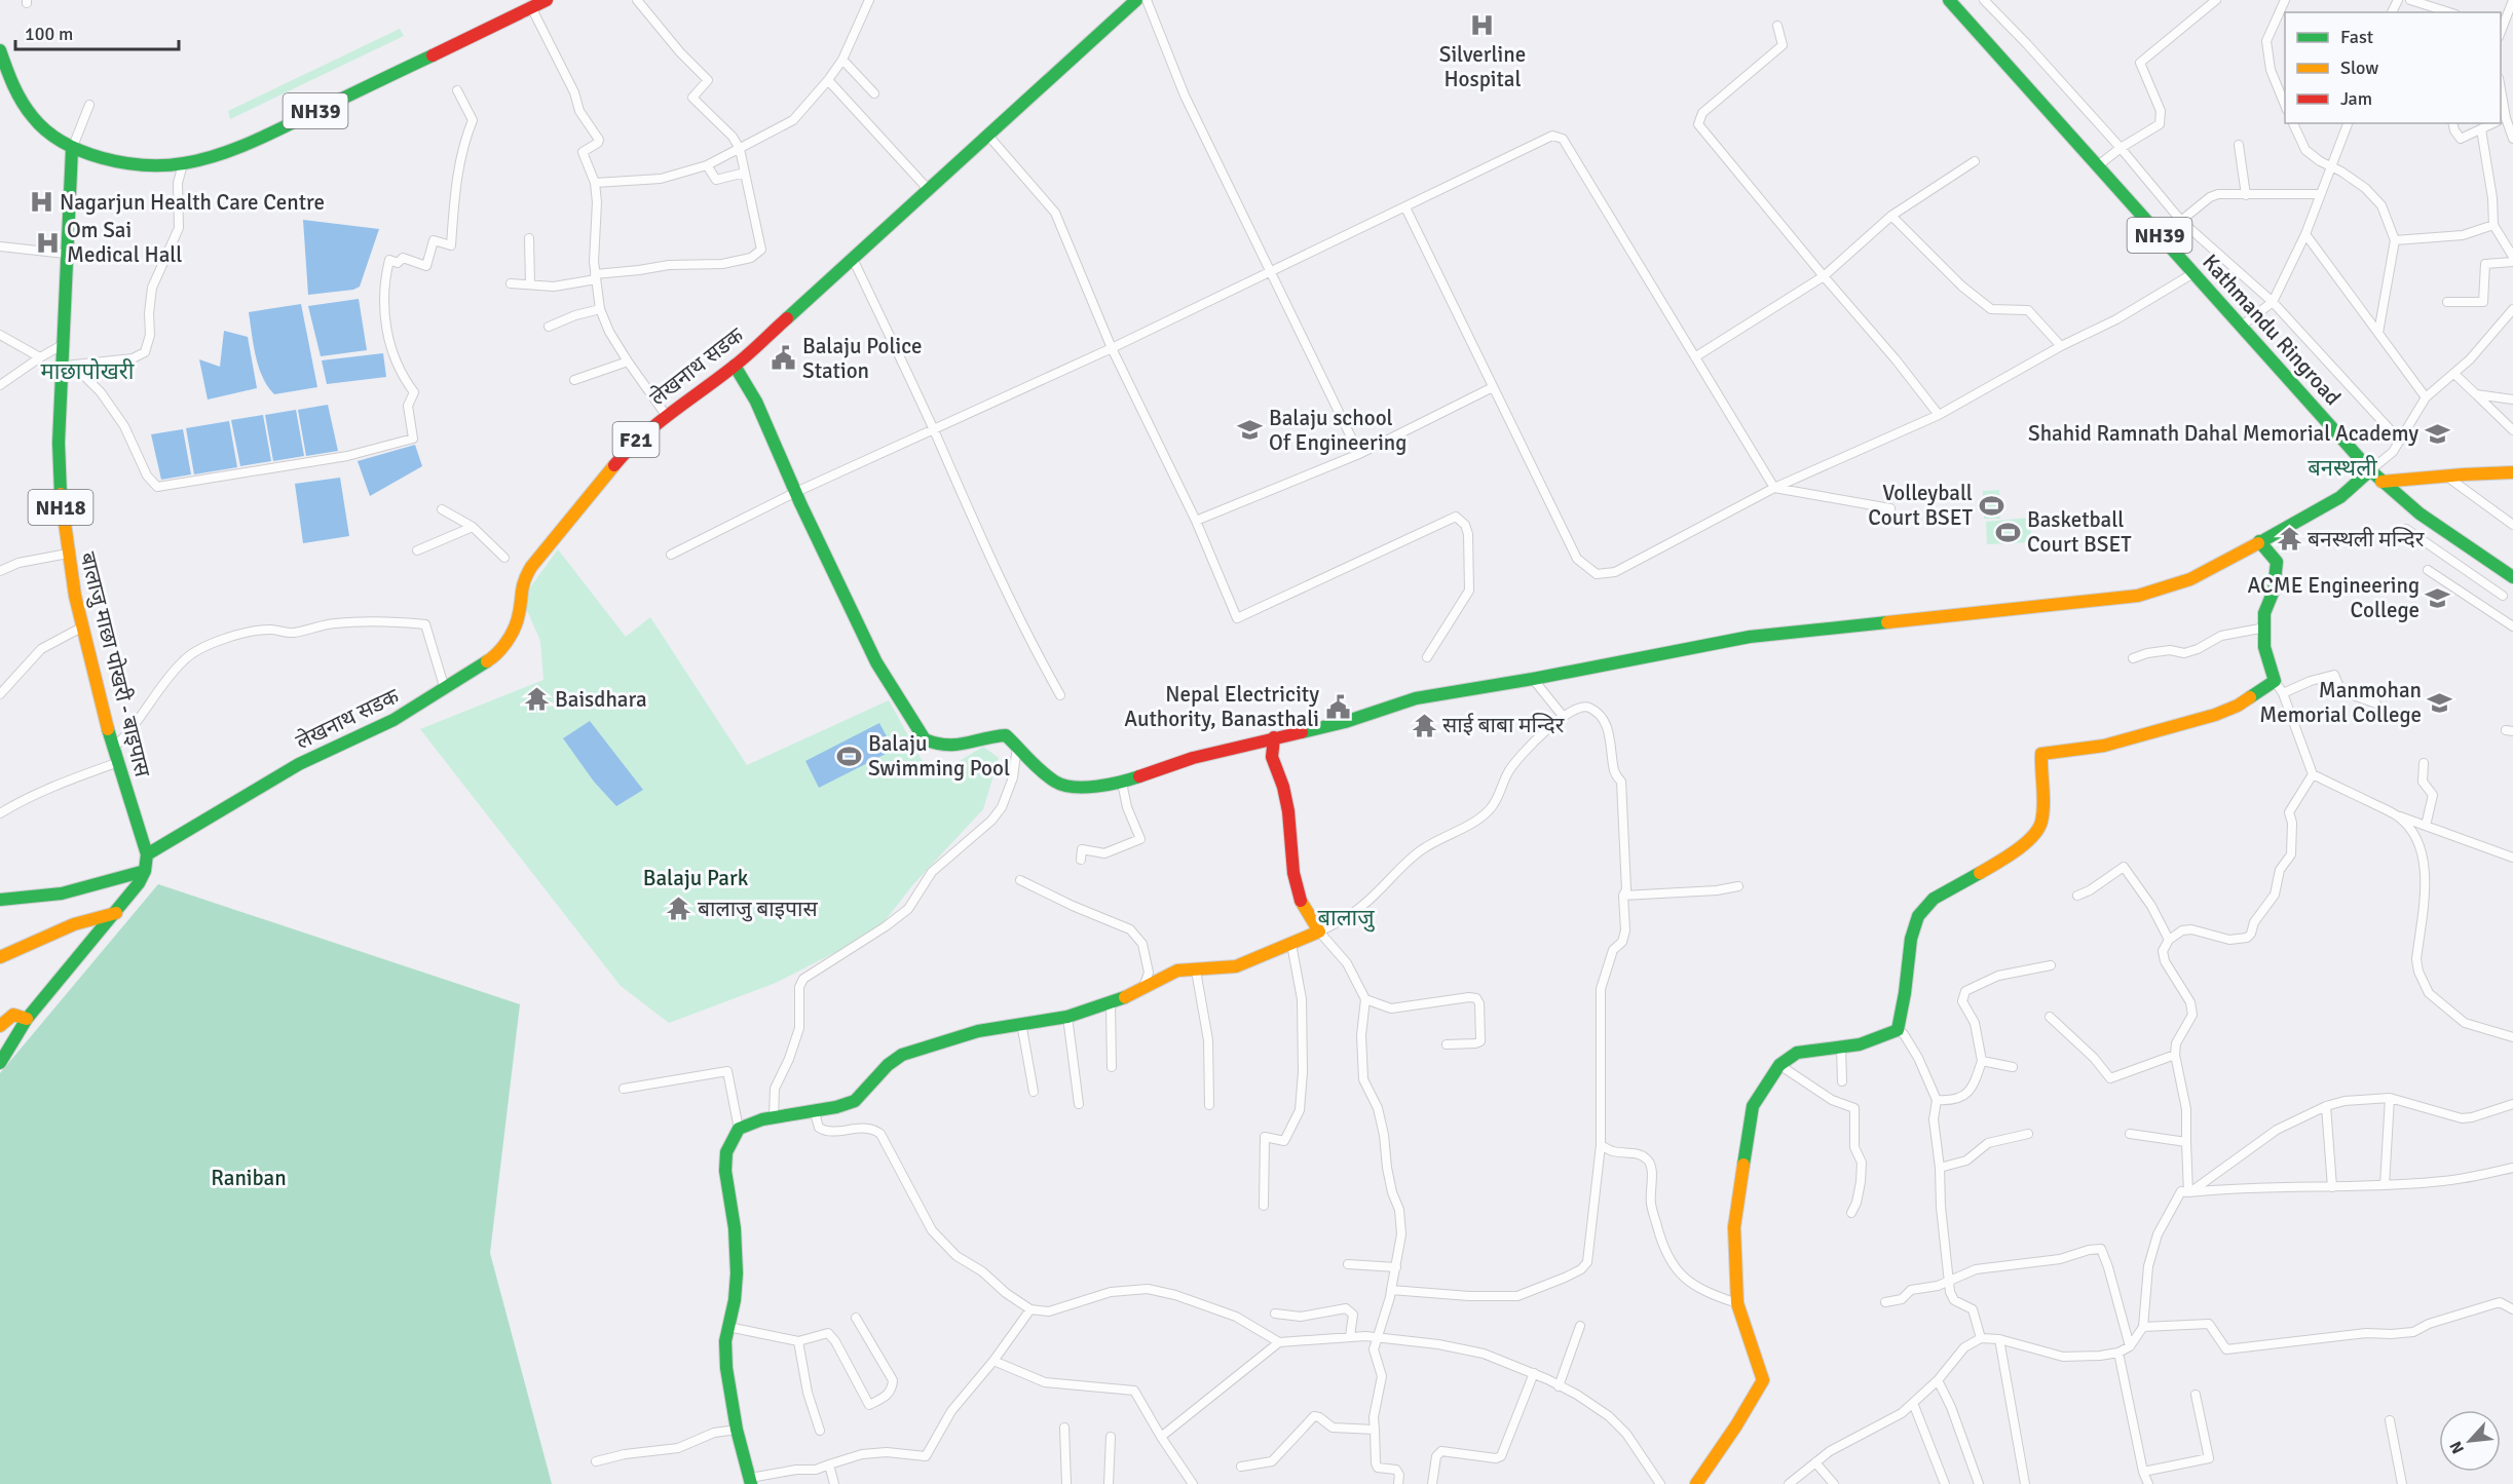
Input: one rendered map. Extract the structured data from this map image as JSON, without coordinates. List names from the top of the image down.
{
  "streets": {
    "main road": [
      "NH39",
      "Kathmandu Ringroad",
      "लेखनाथ सडक",
      "F21",
      "NH18",
      "बालाजु माछा पोखरी - बाइपास"
    ]
  },
  "crossings": [
    ["NH39", "बालाजु माछा पोखरी - बाइपास"],
    ["लेखनाथ सडक", "NH18"],
    ["लेखनाथ सडक", "बालाजु माछा पोखरी - बाइपास"],
    ["NH18", "बालाजु माछा पोखरी - बाइपास"]
  ],
  "districts": ["माछापोखरी", "बनस्थली", "बालाजु"],
  "parks": ["Balaju Park", "Raniban"],
  "places": {
    "hospital": ["Silverline Hospital", "Nagarjun Health Care Centre", "Om Sai Medical Hall"],
    "public building": ["Balaju Police Station", "Nepal Electricity Authority, Banasthali"],
    "school or university": [
      "Balaju school Of Engineering",
      "Shahid Ramnath Dahal Memorial Academy",
      "ACME Engineering College",
      "Manmohan Memorial College"
    ],
    "sports": ["Volleyball Court BSET", "Basketball Court BSET", "Balaju Swimming Pool"],
    "temple": [
      "बनस्थली मन्दिर",
      "Baisdhara",
      "साई बाबा मन्दिर",
      "बालाजु बाइपास"
    ]
  },
  "legend": ["Fast", "Slow", "Jam"],
  "scale_bar": "100 m",
  "north": "bottom left"
}
